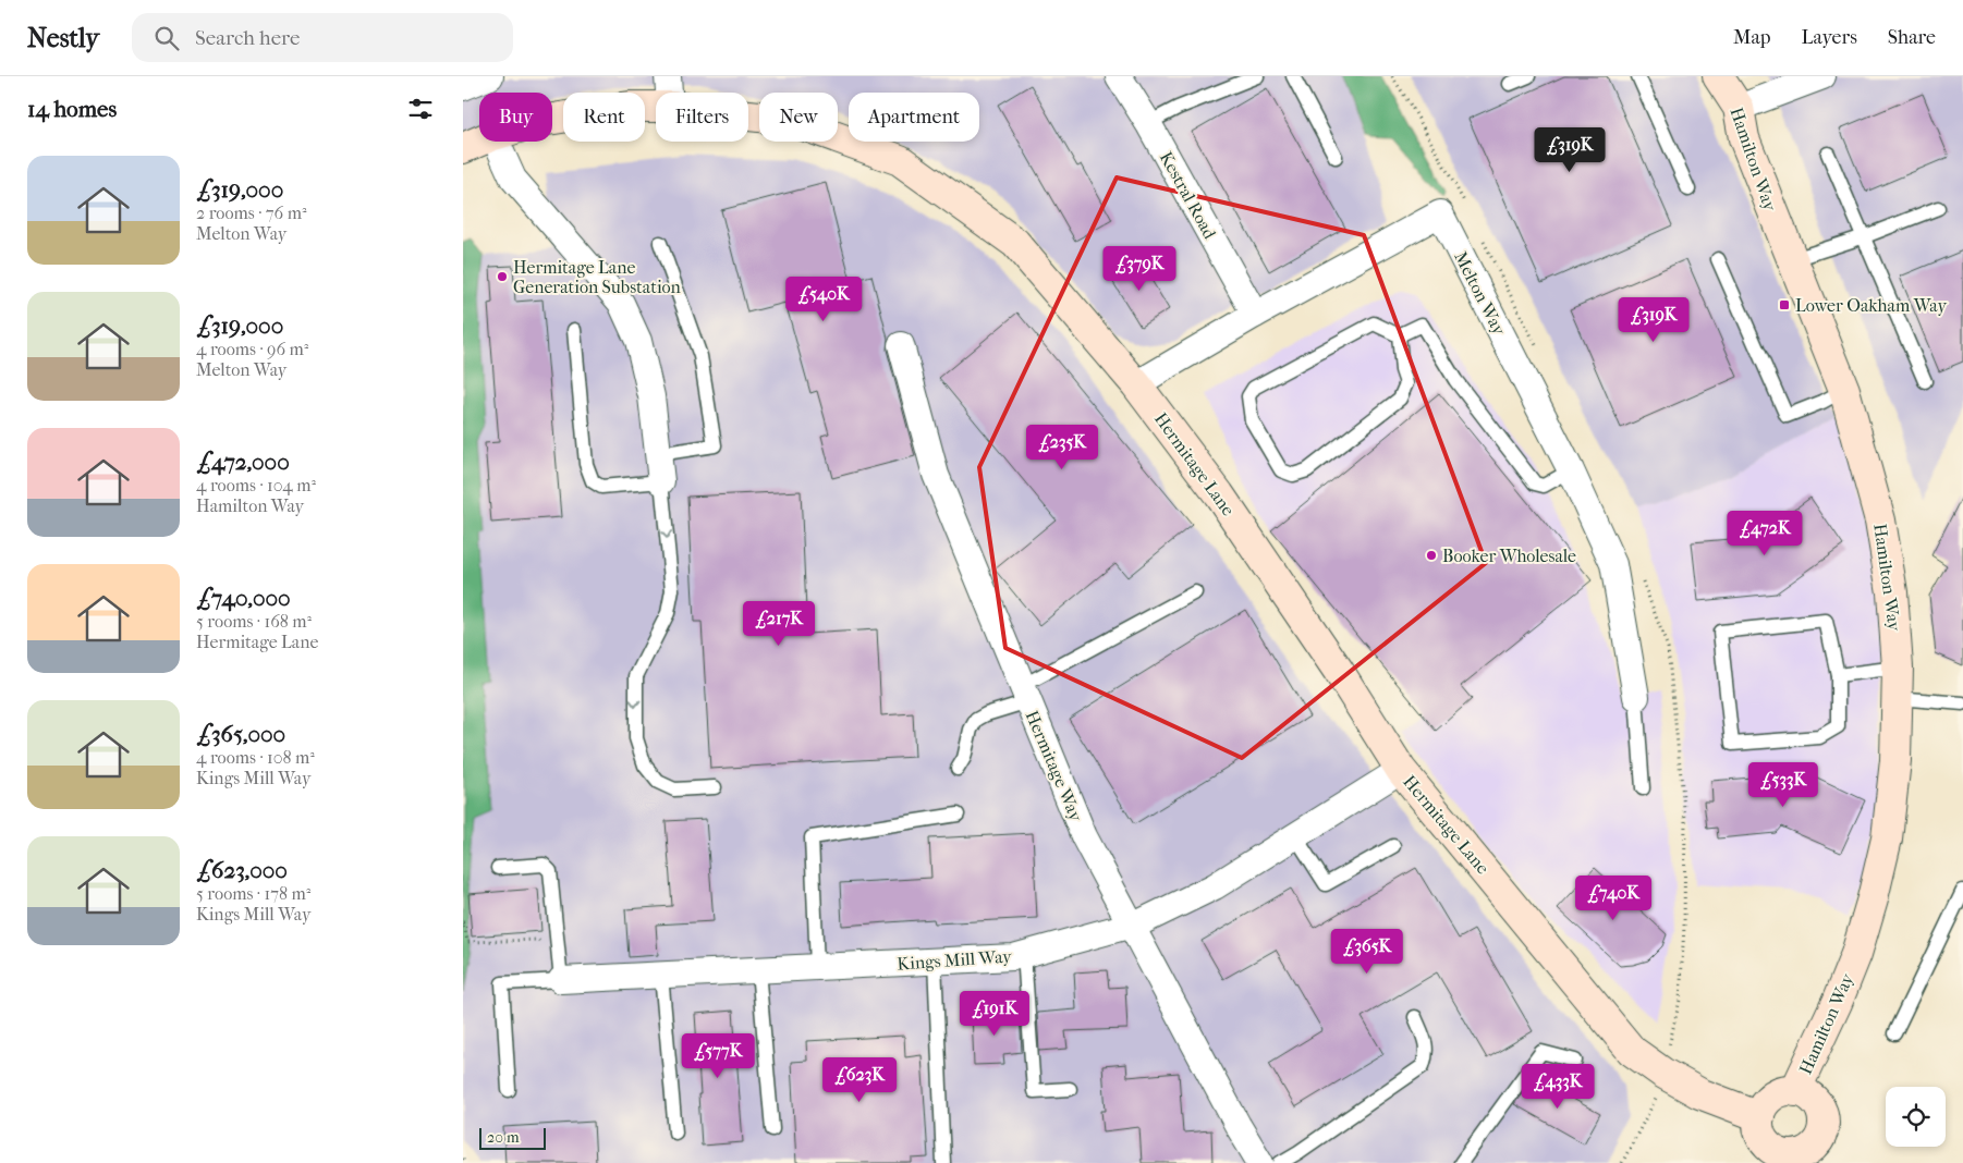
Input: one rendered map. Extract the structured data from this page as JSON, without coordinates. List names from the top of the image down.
{
  "streets": {
    "street": [
      "Hamilton Way",
      "Kestral Road",
      "Melton Way",
      "Hermitage Lane",
      "Hermitage Way",
      "Kings Mill Way"
    ]
  },
  "crossings": [
    ["Hamilton Way", "Hermitage Lane"],
    ["Kestral Road", "Melton Way"],
    ["Melton Way", "Hermitage Lane"],
    ["Hermitage Lane", "Kings Mill Way"],
    ["Hermitage Way", "Kings Mill Way"]
  ],
  "places": {
    "other": ["Hermitage Lane Generation Substation", "Booker Wholesale"],
    "transit": ["Lower Oakham Way"]
  },
  "scale_bar": "20 m",
  "page": {
    "header": "Nestly",
    "search": "Search here",
    "nav": ["Map", "Layers", "Share"],
    "heading": "14 homes",
    "chip": [
      "Buy",
      "Rent",
      "Filters",
      "New",
      "Apartment"
    ],
    "price": [
      "£319K",
      "£379K",
      "£540K",
      "£319K",
      "£235K",
      "£472K",
      "£217K",
      "£533K",
      "£740K",
      "£365K",
      "£191K",
      "£577K",
      "£623K",
      "£433K"
    ],
    "list": [
      {
        "name": "£319,000",
        "note": "2 rooms · 76 m² · Melton Way"
      },
      {
        "name": "£319,000",
        "note": "4 rooms · 96 m² · Melton Way"
      },
      {
        "name": "£472,000",
        "note": "4 rooms · 104 m² · Hamilton Way"
      },
      {
        "name": "£740,000",
        "note": "5 rooms · 168 m² · Hermitage Lane"
      },
      {
        "name": "£365,000",
        "note": "4 rooms · 108 m² · Kings Mill Way"
      },
      {
        "name": "£623,000",
        "note": "5 rooms · 178 m² · Kings Mill Way"
      }
    ],
    "scale": "20 m"
  }
}
